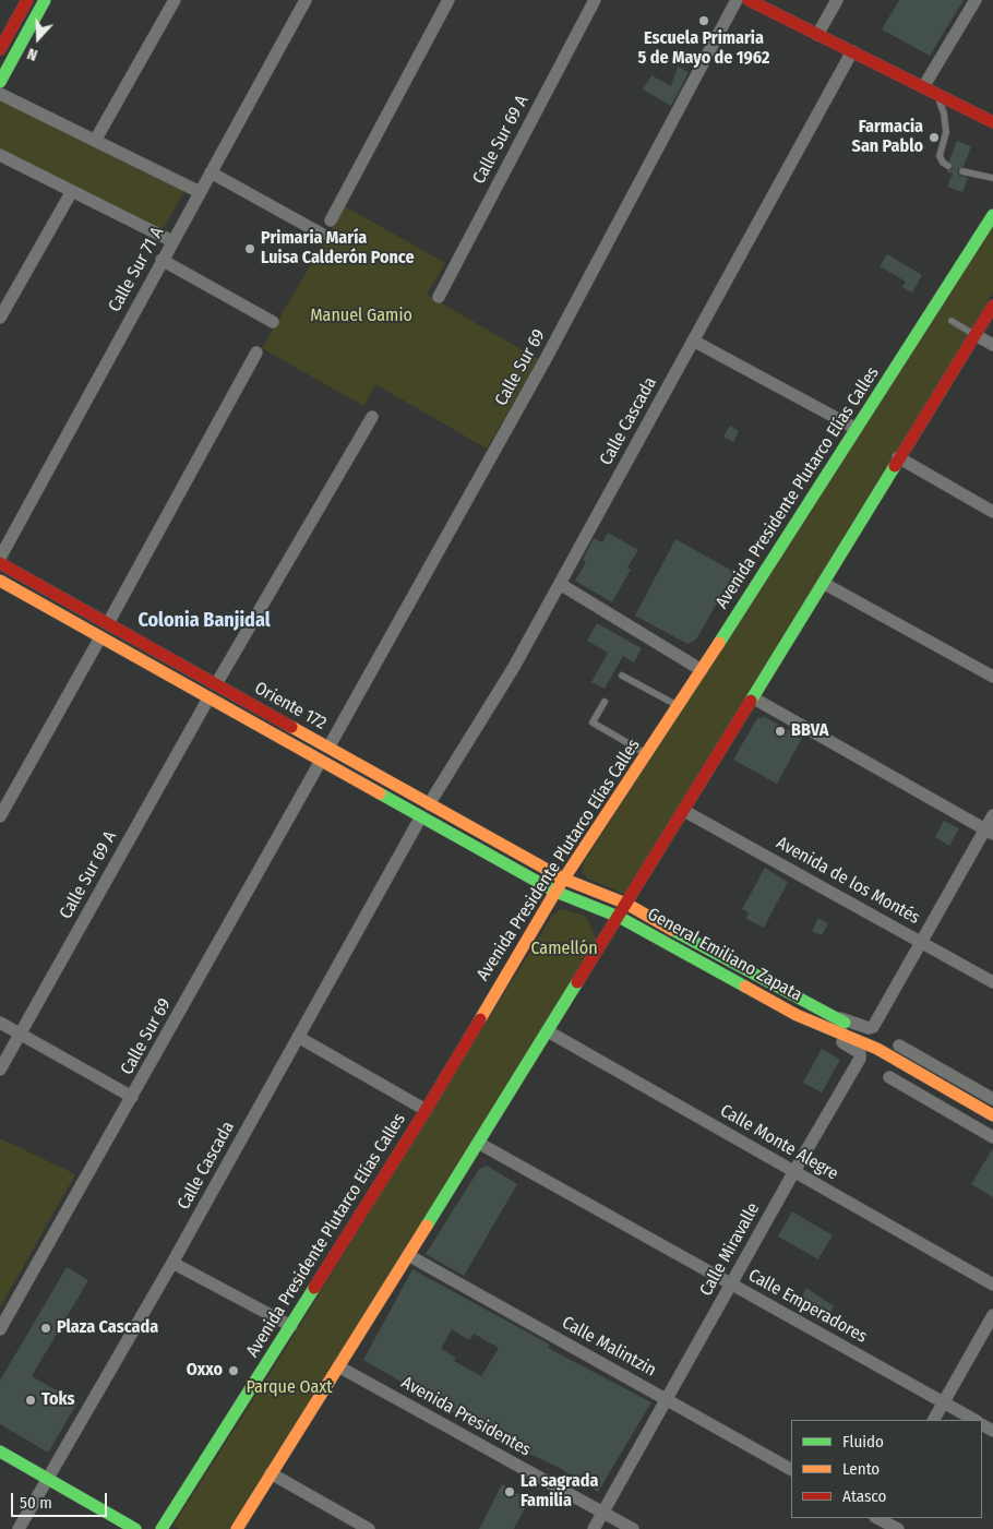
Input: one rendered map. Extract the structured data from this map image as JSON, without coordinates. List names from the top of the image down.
{
  "streets": {
    "main road": ["Avenida Presidente Plutarco Elías Calles", "Oriente 172", "General Emiliano Zapata"],
    "street": [
      "Calle Sur 69 A",
      "Calle Sur 71 A",
      "Calle Sur 69",
      "Calle Cascada",
      "Avenida de los Montés",
      "Calle Monte Alegre",
      "Calle Miravalle",
      "Calle Emperadores",
      "Calle Malintzin",
      "Avenida Presidentes"
    ]
  },
  "crossings": [
    ["Calle Sur 69 A", "Oriente 172"],
    ["Calle Sur 69", "Oriente 172"],
    ["Calle Cascada", "Oriente 172"],
    ["Avenida Presidente Plutarco Elías Calles", "Oriente 172"],
    ["Avenida Presidente Plutarco Elías Calles", "General Emiliano Zapata"],
    ["Oriente 172", "General Emiliano Zapata"],
    ["General Emiliano Zapata", "Calle Miravalle"],
    ["Calle Monte Alegre", "Calle Miravalle"],
    ["Calle Miravalle", "Calle Emperadores"],
    ["Calle Miravalle", "Calle Malintzin"],
    ["Calle Miravalle", "Avenida Presidentes"]
  ],
  "districts": ["Colonia Banjidal"],
  "parks": ["Manuel Gamio", "Camellón", "Parque Oaxt"],
  "places": [
    "Escuela Primaria 5 de Mayo de 1962",
    "Farmacia San Pablo",
    "Primaria María Luisa Calderón Ponce",
    "BBVA",
    "Plaza Cascada",
    "Oxxo",
    "Toks",
    "La sagrada Familia"
  ],
  "legend": ["Fluido", "Lento", "Atasco"],
  "scale_bar": "50 m",
  "north": "bottom"
}
